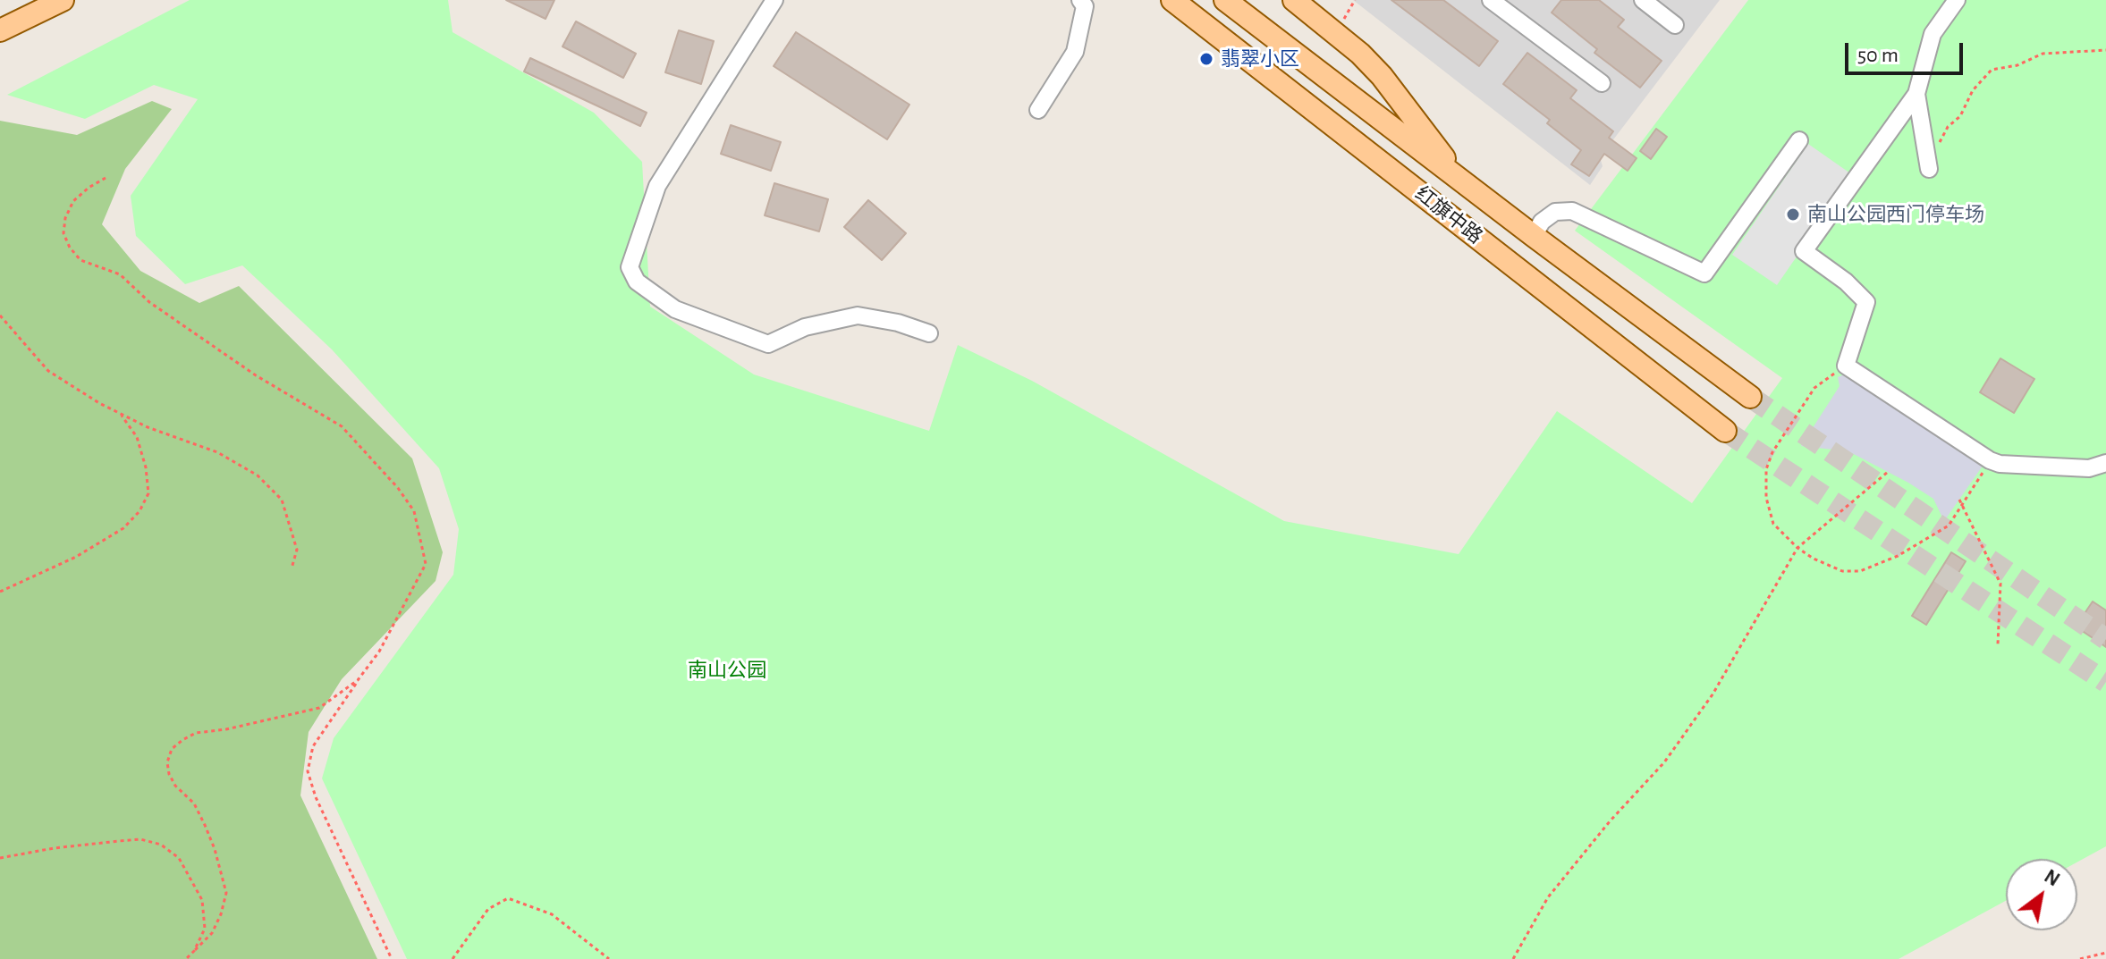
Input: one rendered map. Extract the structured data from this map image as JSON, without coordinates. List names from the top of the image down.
{
  "streets": {
    "main road": ["红旗中路"]
  },
  "parks": ["南山公园"],
  "places": ["翡翠小区", "南山公园西门停车场"],
  "scale_bar": "50 m",
  "north": "top right"
}
